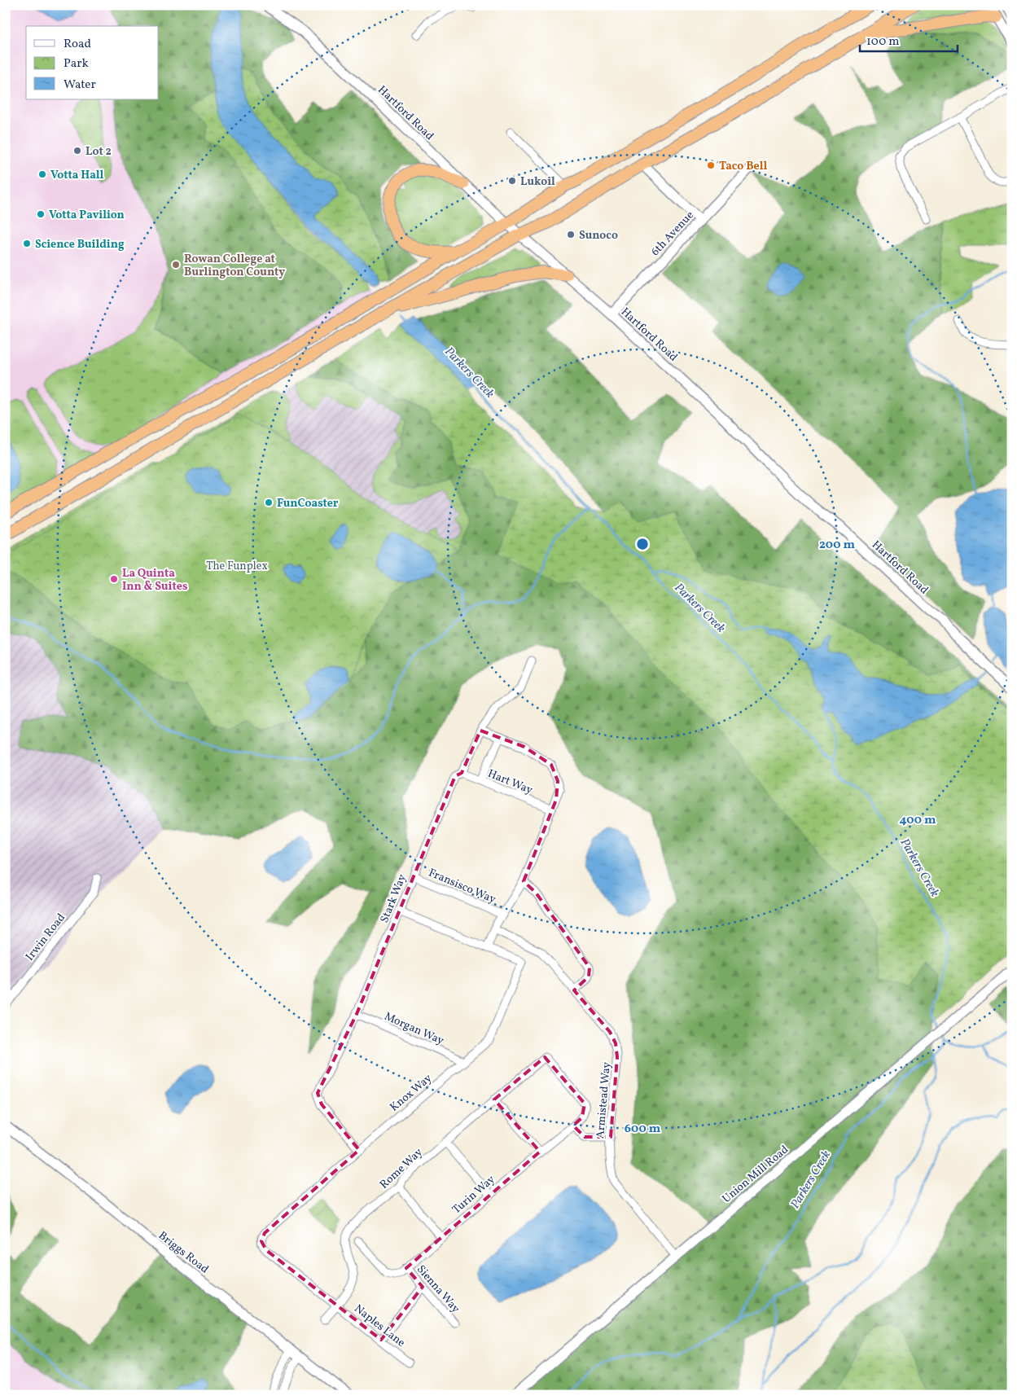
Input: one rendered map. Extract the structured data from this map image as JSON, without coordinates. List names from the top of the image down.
{
  "streets": {
    "street": [
      "Hartford Road",
      "6th Avenue",
      "Hart Way",
      "Fransisco Way",
      "Stark Way",
      "Irwin Road",
      "Morgan Way",
      "Knox Way",
      "Armistead Way",
      "Rome Way",
      "Union Mill Road",
      "Turin Way",
      "Briggs Road",
      "Sienna Way",
      "Naples Lane"
    ]
  },
  "crossings": [
    ["Hartford Road", "6th Avenue"],
    ["Hart Way", "Stark Way"],
    ["Fransisco Way", "Stark Way"],
    ["Stark Way", "Morgan Way"],
    ["Stark Way", "Knox Way"],
    ["Morgan Way", "Knox Way"],
    ["Knox Way", "Rome Way"],
    ["Knox Way", "Naples Lane"],
    ["Armistead Way", "Union Mill Road"],
    ["Rome Way", "Turin Way"],
    ["Rome Way", "Naples Lane"],
    ["Turin Way", "Sienna Way"]
  ],
  "water": ["Parkers Creek"],
  "parks": ["The Funplex"],
  "places": [
    "Lot 2",
    "Taco Bell",
    "Votta Hall",
    "Lukoil",
    "Votta Pavilion",
    "Sunoco",
    "Science Building",
    "Rowan College at Burlington County",
    "FunCoaster",
    "La Quinta Inn & Suites"
  ],
  "legend": ["Road", "Park", "Water"],
  "scale_bar": "100 m",
  "rings": ["200 m", "400 m", "600 m"]
}
